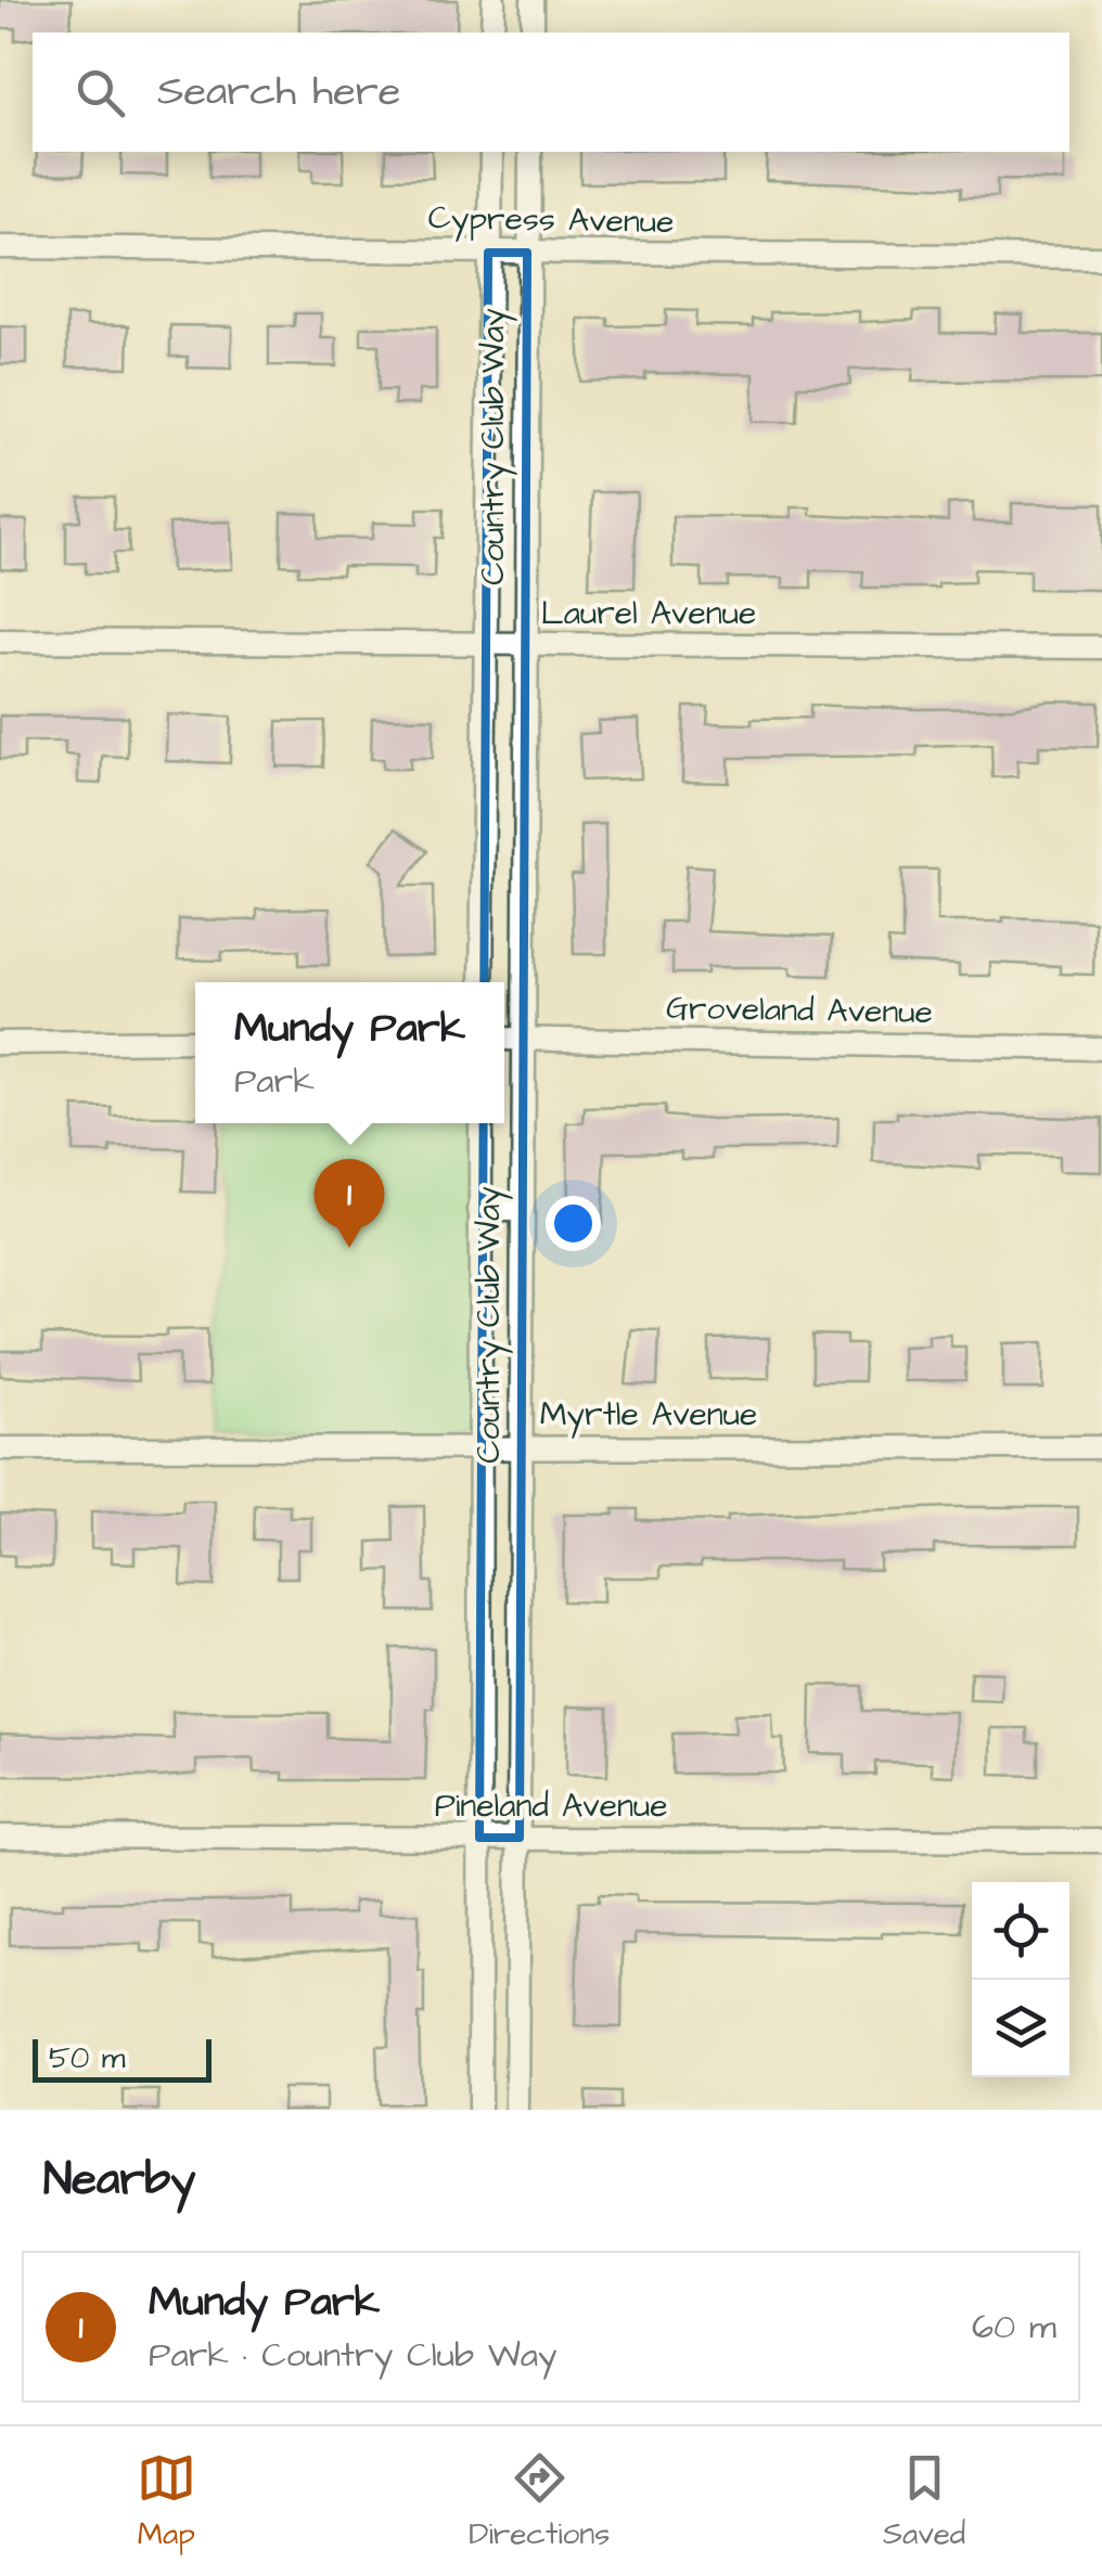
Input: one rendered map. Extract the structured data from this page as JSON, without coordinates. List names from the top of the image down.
{
  "streets": {
    "street": [
      "Cypress Avenue",
      "Country Club Way",
      "Laurel Avenue",
      "Groveland Avenue",
      "Myrtle Avenue",
      "Pineland Avenue"
    ]
  },
  "crossings": [
    ["Cypress Avenue", "Country Club Way"],
    ["Country Club Way", "Laurel Avenue"],
    ["Country Club Way", "Groveland Avenue"],
    ["Country Club Way", "Myrtle Avenue"],
    ["Country Club Way", "Pineland Avenue"]
  ],
  "scale_bar": "50 m",
  "page": {
    "search": "Search here",
    "popup": ["Mundy Park", "Park"],
    "pins": "1",
    "scale": "50 m",
    "heading": "Nearby",
    "list": [
      {
        "mark": "1",
        "name": "Mundy Park",
        "note": "Park · Country Club Way",
        "value": "60 m"
      }
    ],
    "nav": ["Map", "Directions", "Saved"]
  }
}
